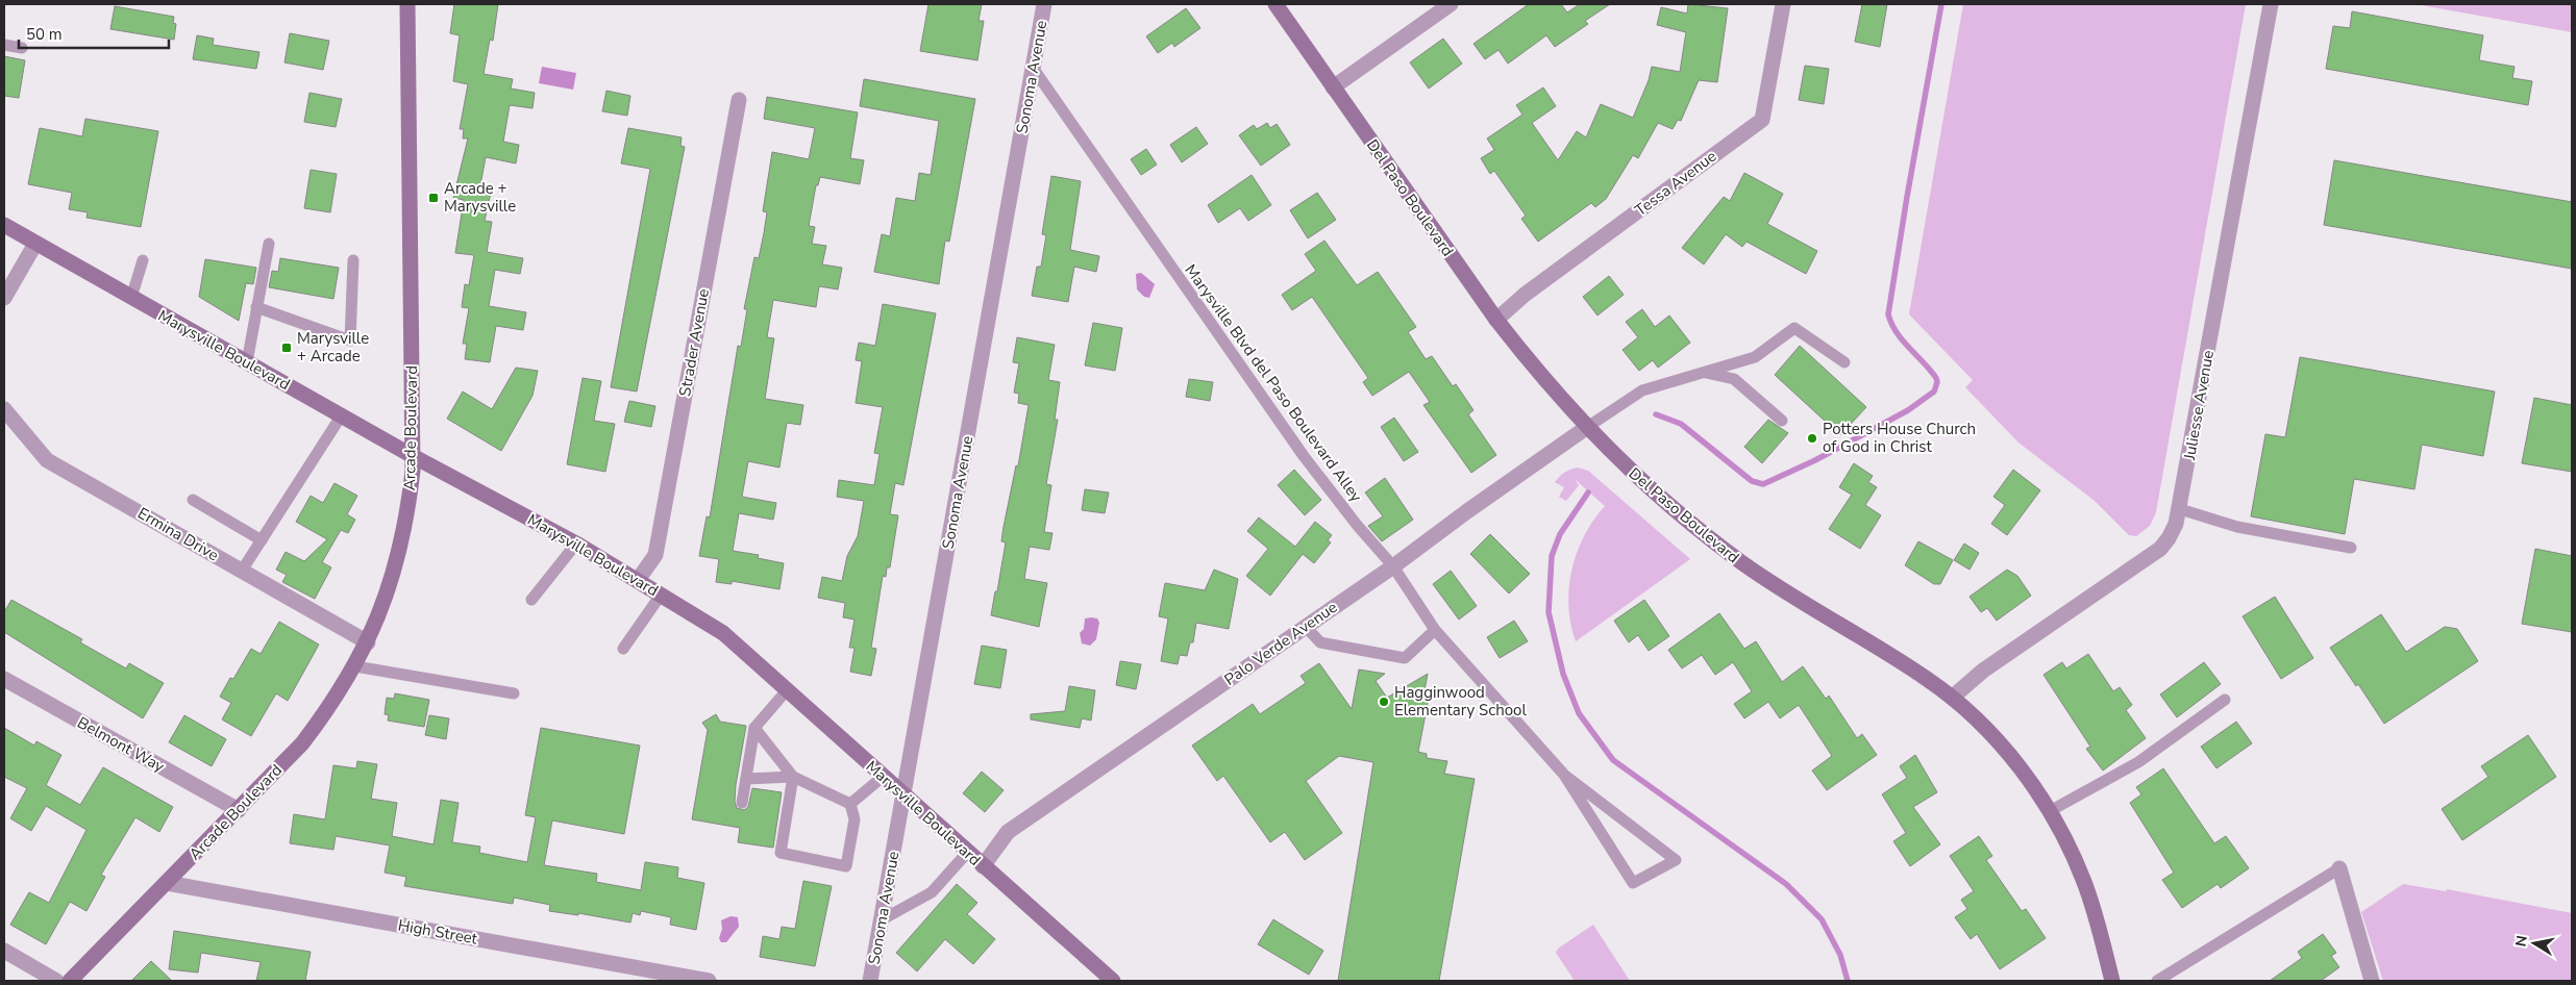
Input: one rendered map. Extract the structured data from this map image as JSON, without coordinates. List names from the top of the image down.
{
  "streets": {
    "main road": ["Del Paso Boulevard", "Marysville Boulevard", "Arcade Boulevard"],
    "street": [
      "Sonoma Avenue",
      "Tessa Avenue",
      "Strader Avenue",
      "Juliesse Avenue",
      "Ermina Drive",
      "Palo Verde Avenue",
      "Belmont Way",
      "High Street"
    ],
    "lane": ["Marysville Blvd del Paso Boulevard Alley"]
  },
  "crossings": [
    ["Sonoma Avenue", "Marysville Boulevard"],
    ["Sonoma Avenue", "Marysville Blvd del Paso Boulevard Alley"],
    ["Tessa Avenue", "Del Paso Boulevard"],
    ["Del Paso Boulevard", "Juliesse Avenue"],
    ["Del Paso Boulevard", "Palo Verde Avenue"],
    ["Strader Avenue", "Marysville Boulevard"],
    ["Marysville Boulevard", "Arcade Boulevard"],
    ["Marysville Boulevard", "Palo Verde Avenue"],
    ["Marysville Blvd del Paso Boulevard Alley", "Palo Verde Avenue"],
    ["Arcade Boulevard", "Ermina Drive"],
    ["Arcade Boulevard", "Belmont Way"],
    ["Arcade Boulevard", "High Street"]
  ],
  "places": {
    "transit": ["Arcade + Marysville", "Marysville + Arcade"],
    "other": ["Potters House Church of God in Christ", "Hagginwood Elementary School"]
  },
  "scale_bar": "50 m",
  "north": "left"
}
